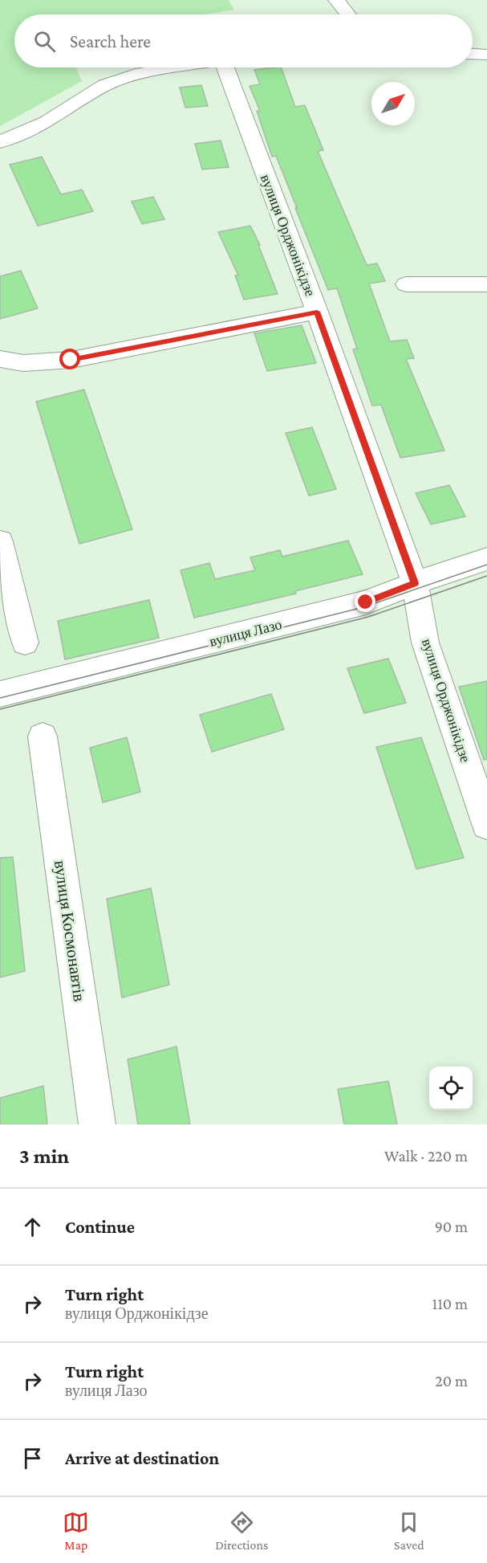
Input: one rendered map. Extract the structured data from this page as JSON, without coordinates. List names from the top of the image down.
{
  "streets": {
    "street": ["вулиця Орджонікідзе", "вулиця Лазо", "вулиця Космонавтів"]
  },
  "crossings": [
    ["вулиця Орджонікідзе", "вулиця Лазо"]
  ],
  "north": "top right",
  "page": {
    "search": "Search here",
    "heading": ["3 min", "Walk · 220 m"],
    "list": [
      ["Continue", "90 m"],
      ["Turn right", "вулиця Орджонікідзе", "110 m"],
      ["Turn right", "вулиця Лазо", "20 m"],
      "Arrive at destination"
    ],
    "nav": ["Map", "Directions", "Saved"]
  }
}
